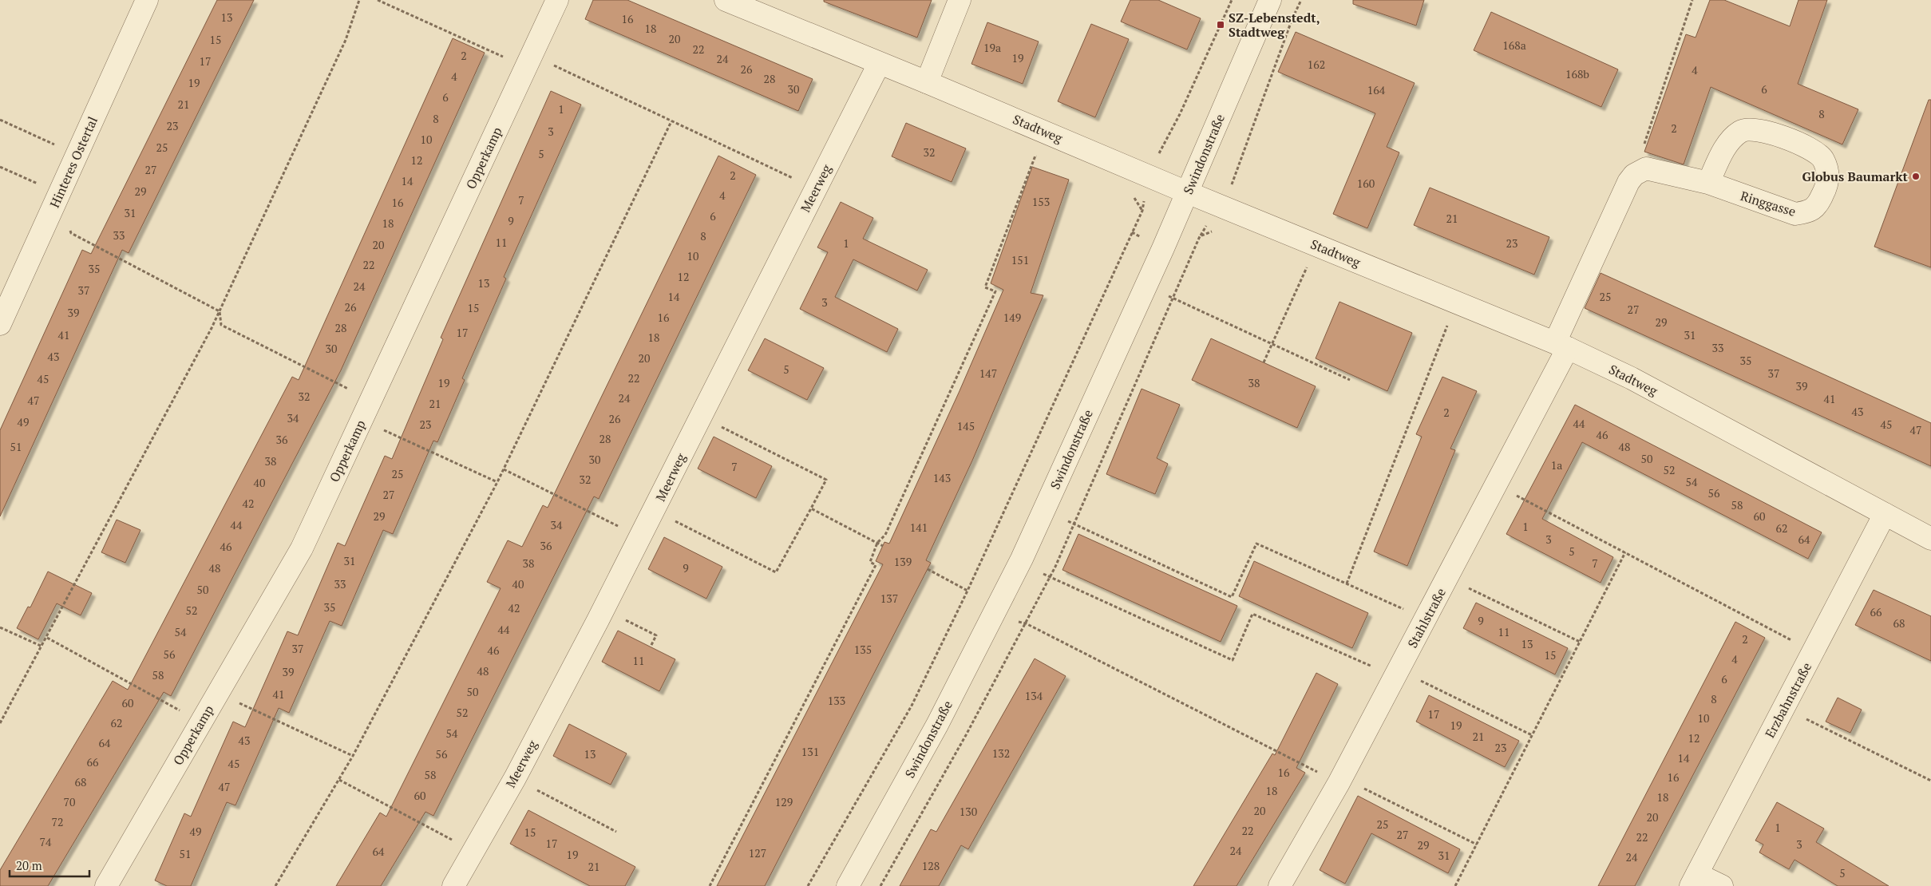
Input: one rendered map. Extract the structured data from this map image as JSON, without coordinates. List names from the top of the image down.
{
  "streets": {
    "street": [
      "Stadtweg",
      "Swindonstraße",
      "Opperkamp",
      "Hinteres Ostertal",
      "Meerweg",
      "Ringgasse",
      "Stahlstraße",
      "Erzbahnstraße"
    ]
  },
  "crossings": [
    ["Stadtweg", "Swindonstraße"],
    ["Stadtweg", "Meerweg"],
    ["Stadtweg", "Stahlstraße"],
    ["Stadtweg", "Erzbahnstraße"]
  ],
  "places": {
    "transit": ["SZ-Lebenstedt, Stadtweg"],
    "other": ["Globus Baumarkt"]
  },
  "house_numbers": [
    "13",
    "16",
    "18",
    "20",
    "15",
    "168a",
    "19a",
    "22",
    "2",
    "19",
    "24",
    "17",
    "162",
    "26",
    "4",
    "168b",
    "4",
    "28",
    "19",
    "30",
    "6",
    "164",
    "6",
    "21",
    "1",
    "8",
    "8",
    "23",
    "2",
    "3",
    "10",
    "25",
    "32",
    "5",
    "12",
    "27",
    "2",
    "14",
    "160",
    "29",
    "4",
    "7",
    "153",
    "16",
    "31",
    "6",
    "21",
    "9",
    "18",
    "33",
    "8",
    "11",
    "1",
    "23",
    "20",
    "10",
    "151",
    "22",
    "35",
    "12",
    "13",
    "24",
    "37",
    "14",
    "25",
    "3",
    "26",
    "15",
    "27",
    "39",
    "16",
    "149",
    "29",
    "28",
    "17",
    "41",
    "31",
    "18",
    "33",
    "30",
    "43",
    "20",
    "35",
    "5",
    "147",
    "37",
    "22",
    "45",
    "19",
    "38",
    "39",
    "32",
    "24",
    "41",
    "47",
    "21",
    "43",
    "2",
    "34",
    "26",
    "49",
    "44",
    "23",
    "45",
    "145",
    "47",
    "46",
    "28",
    "36",
    "51",
    "48",
    "50",
    "30",
    "38",
    "1a",
    "7",
    "52",
    "25",
    "143",
    "32",
    "54",
    "40",
    "56",
    "27",
    "42",
    "58",
    "29",
    "60",
    "44",
    "34",
    "1",
    "141",
    "62",
    "3",
    "64",
    "36",
    "46",
    "5",
    "31",
    "139",
    "38",
    "7",
    "48",
    "9",
    "33",
    "40",
    "50",
    "137",
    "35",
    "42",
    "52",
    "66",
    "9",
    "68",
    "44",
    "54",
    "11",
    "2",
    "13",
    "37",
    "135",
    "46",
    "56",
    "15",
    "4",
    "11",
    "48",
    "39",
    "58",
    "6",
    "50",
    "41",
    "134",
    "8",
    "133",
    "60",
    "52",
    "17",
    "10",
    "62",
    "19",
    "54",
    "21",
    "12",
    "43",
    "64",
    "23",
    "131",
    "132",
    "56",
    "13",
    "14",
    "66",
    "45",
    "16",
    "58",
    "16",
    "68",
    "47",
    "18",
    "60",
    "18",
    "70",
    "129",
    "20",
    "130",
    "20",
    "72",
    "25",
    "1",
    "22",
    "49",
    "15",
    "27",
    "22",
    "74",
    "17",
    "3",
    "29",
    "24",
    "64",
    "127",
    "51",
    "19",
    "31",
    "24",
    "128",
    "21",
    "5"
  ],
  "scale_bar": "20 m"
}
